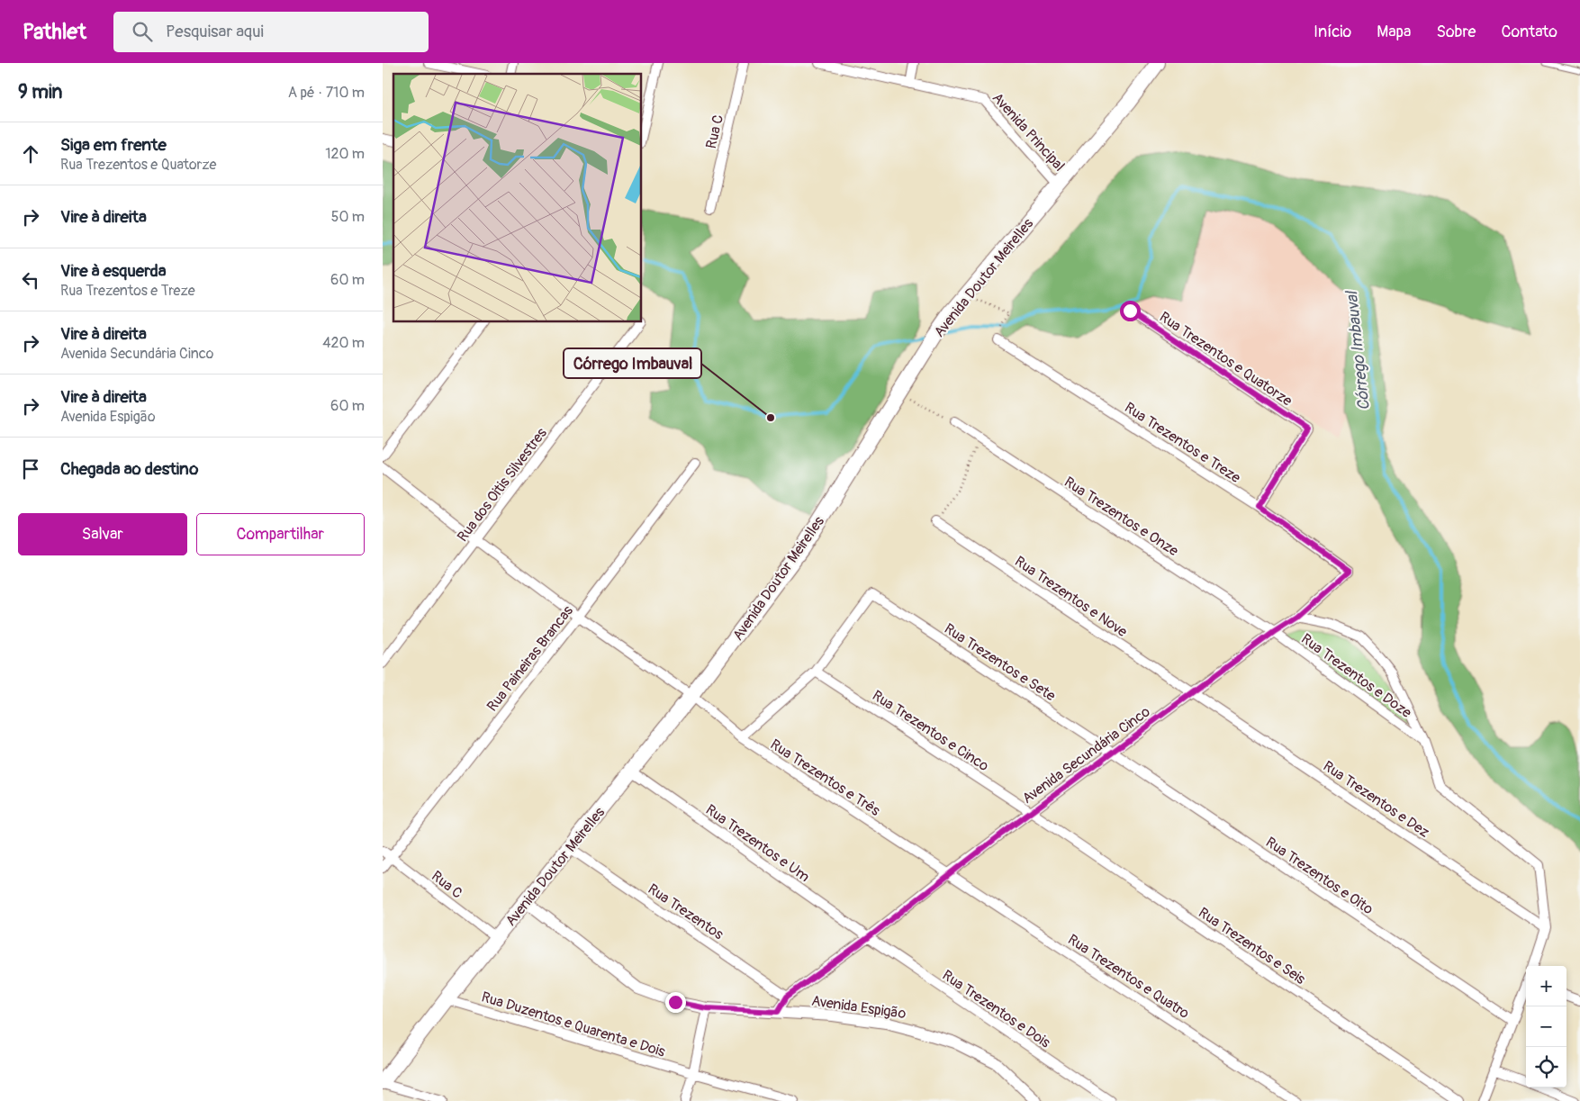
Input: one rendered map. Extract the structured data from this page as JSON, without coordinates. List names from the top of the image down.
{
  "streets": {
    "main road": ["Avenida Doutor Meirelles"],
    "street": [
      "Rua C",
      "Avenida Principal",
      "Rua Trezentos e Quatorze",
      "Rua Trezentos e Treze",
      "Rua dos Oitis Silvestres",
      "Rua Trezentos e Onze",
      "Rua Trezentos e Nove",
      "Rua Paineiras Brancas",
      "Rua Trezentos e Sete",
      "Rua Trezentos e Doze",
      "Rua Trezentos e Cinco",
      "Avenida Secundária Cinco",
      "Rua Trezentos e Três",
      "Rua Trezentos e Dez",
      "Rua Trezentos e Um",
      "Rua Trezentos e Oito",
      "Rua Trezentos",
      "Rua Trezentos e Seis",
      "Rua Trezentos e Quatro",
      "Avenida Espigão",
      "Rua Trezentos e Dois",
      "Rua Duzentos e Quarenta e Dois"
    ]
  },
  "crossings": [
    ["Rua C", "Avenida Doutor Meirelles"],
    ["Rua C", "Rua Paineiras Brancas"],
    ["Avenida Principal", "Avenida Doutor Meirelles"],
    ["Avenida Doutor Meirelles", "Rua Trezentos e Três"],
    ["Avenida Doutor Meirelles", "Rua Trezentos e Um"],
    ["Avenida Doutor Meirelles", "Rua Trezentos"],
    ["Avenida Doutor Meirelles", "Avenida Espigão"],
    ["Avenida Doutor Meirelles", "Rua Duzentos e Quarenta e Dois"],
    ["Rua Trezentos e Quatorze", "Rua Trezentos e Treze"],
    ["Rua Trezentos e Treze", "Avenida Secundária Cinco"],
    ["Rua dos Oitis Silvestres", "Rua Trezentos e Três"],
    ["Rua Trezentos e Onze", "Rua Trezentos e Doze"],
    ["Rua Trezentos e Onze", "Avenida Secundária Cinco"],
    ["Rua Trezentos e Nove", "Avenida Secundária Cinco"],
    ["Rua Trezentos e Nove", "Rua Trezentos e Dez"],
    ["Rua Paineiras Brancas", "Rua Trezentos e Três"],
    ["Rua Trezentos e Sete", "Rua Trezentos e Cinco"],
    ["Rua Trezentos e Sete", "Avenida Secundária Cinco"],
    ["Rua Trezentos e Sete", "Rua Trezentos e Oito"],
    ["Rua Trezentos e Doze", "Avenida Secundária Cinco"],
    ["Rua Trezentos e Cinco", "Avenida Secundária Cinco"],
    ["Rua Trezentos e Cinco", "Rua Trezentos e Seis"],
    ["Avenida Secundária Cinco", "Rua Trezentos e Três"],
    ["Avenida Secundária Cinco", "Rua Trezentos e Dez"],
    ["Avenida Secundária Cinco", "Rua Trezentos e Um"],
    ["Avenida Secundária Cinco", "Rua Trezentos e Oito"],
    ["Avenida Secundária Cinco", "Rua Trezentos"],
    ["Avenida Secundária Cinco", "Rua Trezentos e Seis"],
    ["Avenida Secundária Cinco", "Rua Trezentos e Quatro"],
    ["Avenida Secundária Cinco", "Avenida Espigão"],
    ["Avenida Secundária Cinco", "Rua Trezentos e Dois"],
    ["Rua Trezentos e Três", "Rua Trezentos e Quatro"],
    ["Rua Trezentos e Um", "Rua Trezentos e Dois"]
  ],
  "water": ["Córrego Imbauval"],
  "places": ["Córrego Imbauval"],
  "page": {
    "header": "Pathlet",
    "search": "Pesquisar aqui",
    "nav": [
      "Início",
      "Mapa",
      "Sobre",
      "Contato"
    ],
    "heading": ["9 min", "A pé · 710 m"],
    "list": [
      ["Siga em frente", "Rua Trezentos e Quatorze", "120 m"],
      ["Vire à direita", "50 m"],
      ["Vire à esquerda", "Rua Trezentos e Treze", "60 m"],
      ["Vire à direita", "Avenida Secundária Cinco", "420 m"],
      ["Vire à direita", "Avenida Espigão", "60 m"],
      "Chegada ao destino"
    ],
    "buttons": ["Salvar", "Compartilhar"],
    "map_buttons": ["+", "−"]
  }
}
